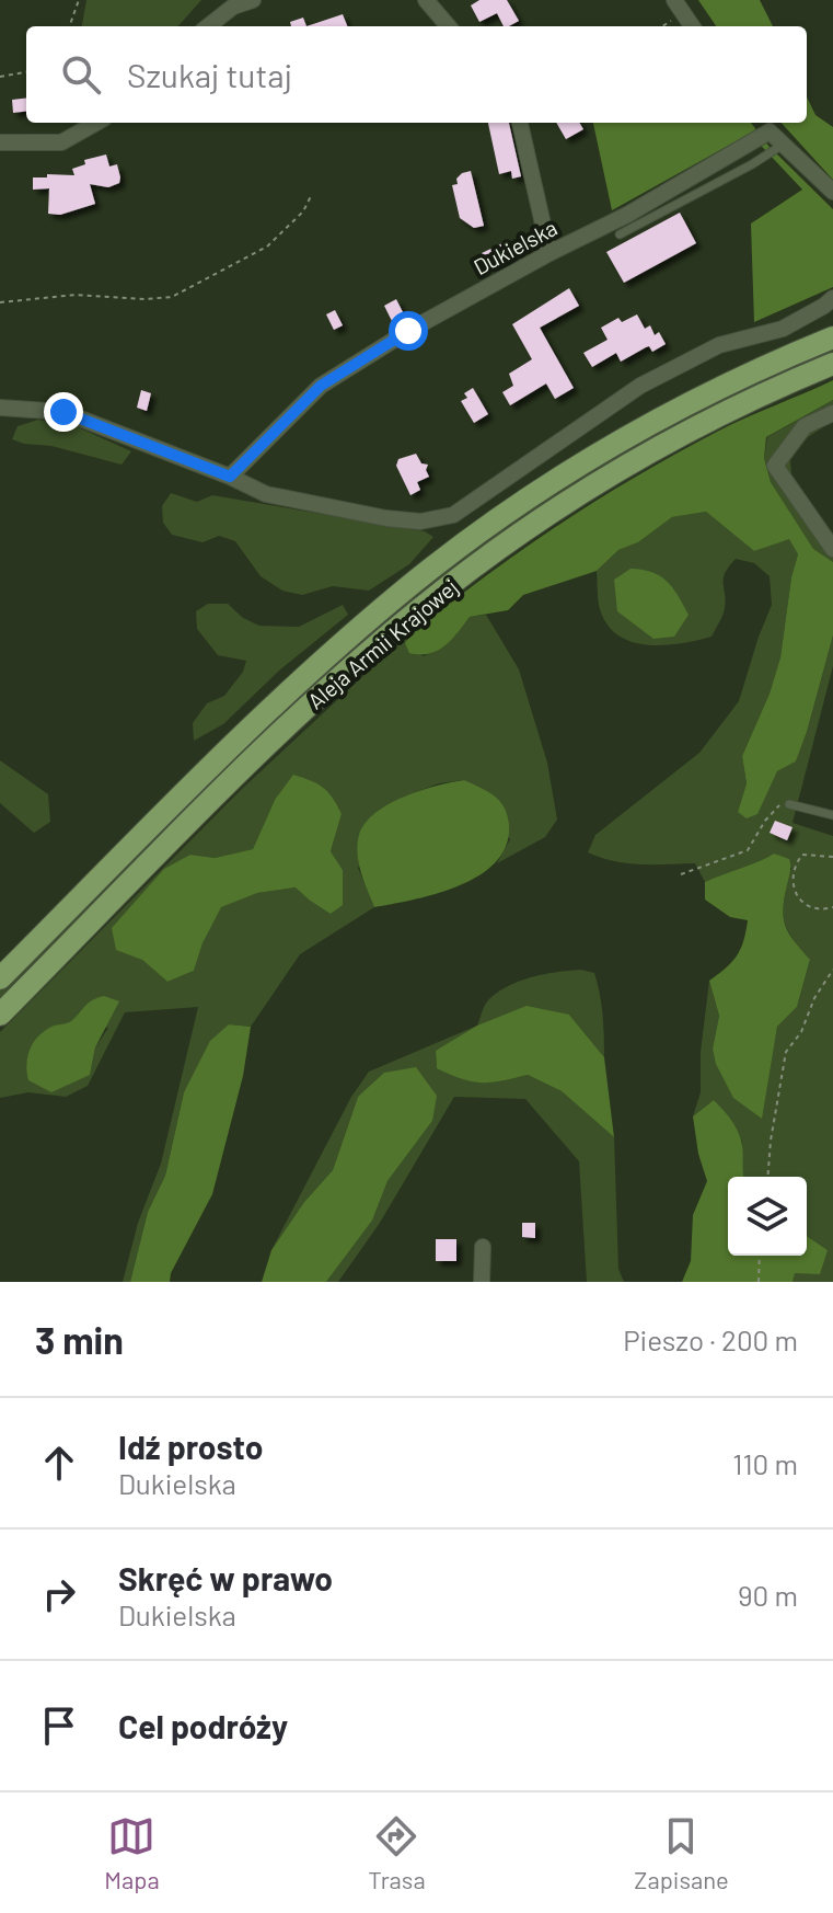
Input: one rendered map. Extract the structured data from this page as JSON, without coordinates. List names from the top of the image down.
{
  "streets": {
    "main road": ["Aleja Armii Krajowej"],
    "street": ["Dukielska"]
  },
  "page": {
    "search": "Szukaj tutaj",
    "heading": ["3 min", "Pieszo · 200 m"],
    "list": [
      ["Idź prosto", "Dukielska", "110 m"],
      ["Skręć w prawo", "Dukielska", "90 m"],
      "Cel podróży"
    ],
    "nav": ["Mapa", "Trasa", "Zapisane"]
  }
}
